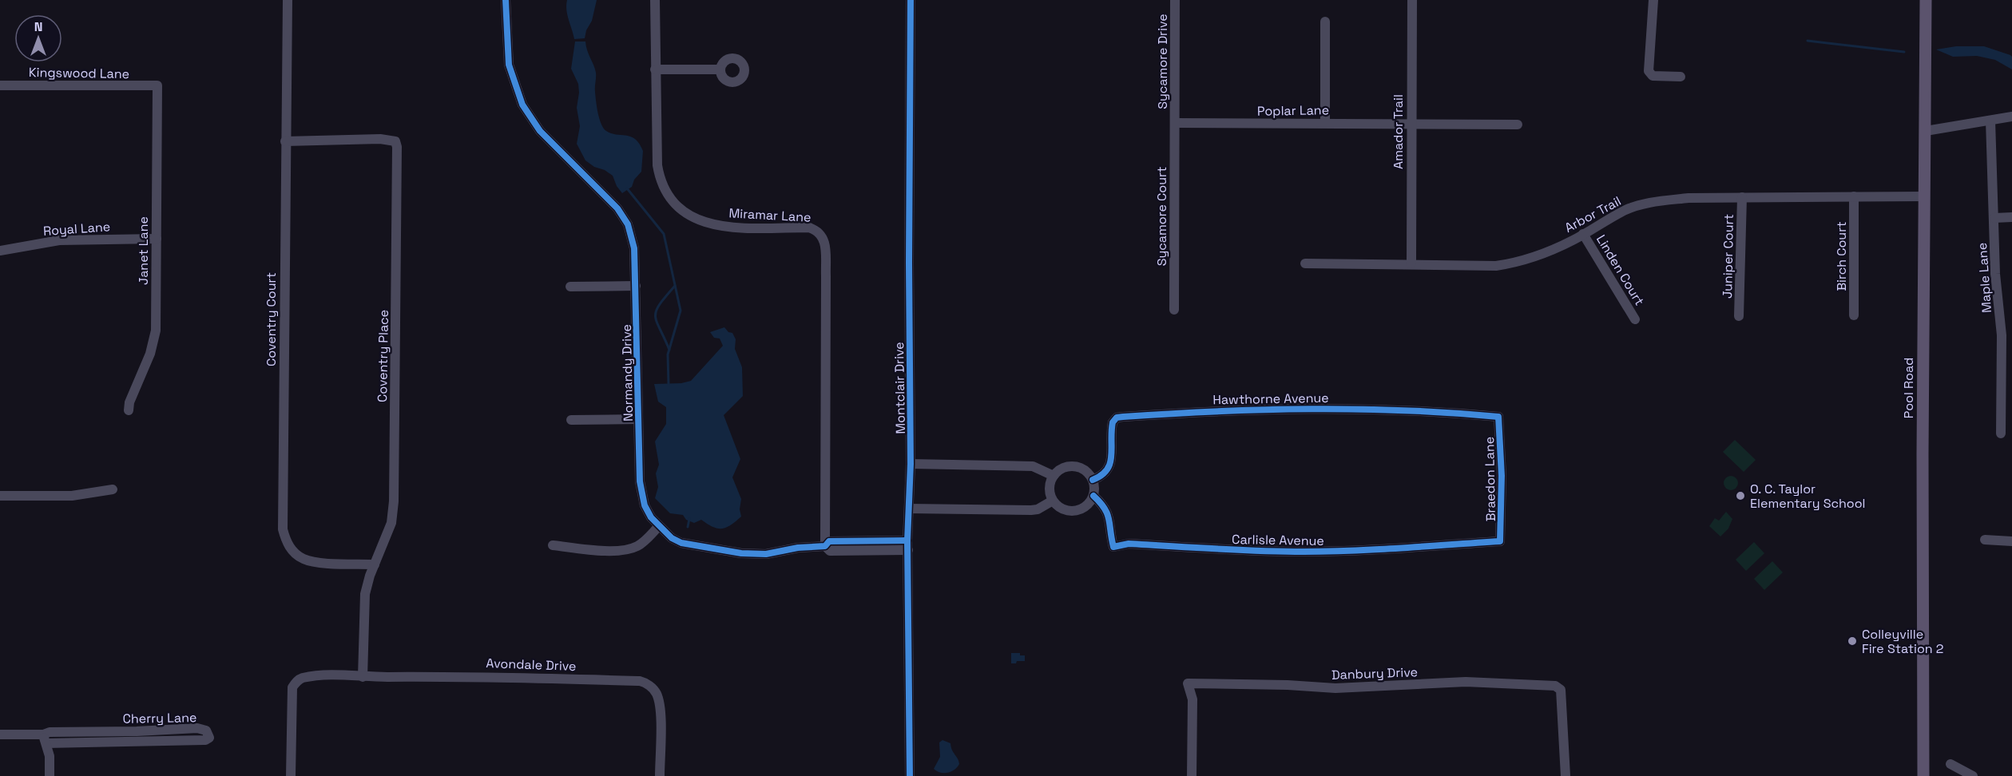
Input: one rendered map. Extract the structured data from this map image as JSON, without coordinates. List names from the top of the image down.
{
  "streets": {
    "main road": ["Pool Road"],
    "street": [
      "Sycamore Drive",
      "Kingswood Lane",
      "Poplar Lane",
      "Amador Trail",
      "Arbor Trail",
      "Miramar Lane",
      "Sycamore Court",
      "Royal Lane",
      "Janet Lane",
      "Juniper Court",
      "Birch Court",
      "Linden Court",
      "Maple Lane",
      "Coventry Court",
      "Coventry Place",
      "Normandy Drive",
      "Montclair Drive",
      "Hawthorne Avenue",
      "Braedon Lane",
      "Carlisle Avenue",
      "Avondale Drive",
      "Danbury Drive",
      "Cherry Lane"
    ]
  },
  "crossings": [
    ["Sycamore Drive", "Poplar Lane"],
    ["Sycamore Drive", "Sycamore Court"],
    ["Kingswood Lane", "Janet Lane"],
    ["Poplar Lane", "Amador Trail"],
    ["Poplar Lane", "Sycamore Court"],
    ["Amador Trail", "Arbor Trail"],
    ["Arbor Trail", "Juniper Court"],
    ["Arbor Trail", "Birch Court"],
    ["Arbor Trail", "Linden Court"],
    ["Arbor Trail", "Pool Road"],
    ["Miramar Lane", "Normandy Drive"],
    ["Royal Lane", "Janet Lane"],
    ["Coventry Court", "Coventry Place"],
    ["Coventry Place", "Avondale Drive"],
    ["Normandy Drive", "Montclair Drive"],
    ["Hawthorne Avenue", "Braedon Lane"],
    ["Hawthorne Avenue", "Carlisle Avenue"],
    ["Braedon Lane", "Carlisle Avenue"]
  ],
  "places": ["O. C. Taylor Elementary School", "Colleyville Fire Station 2"],
  "north": "top"
}
